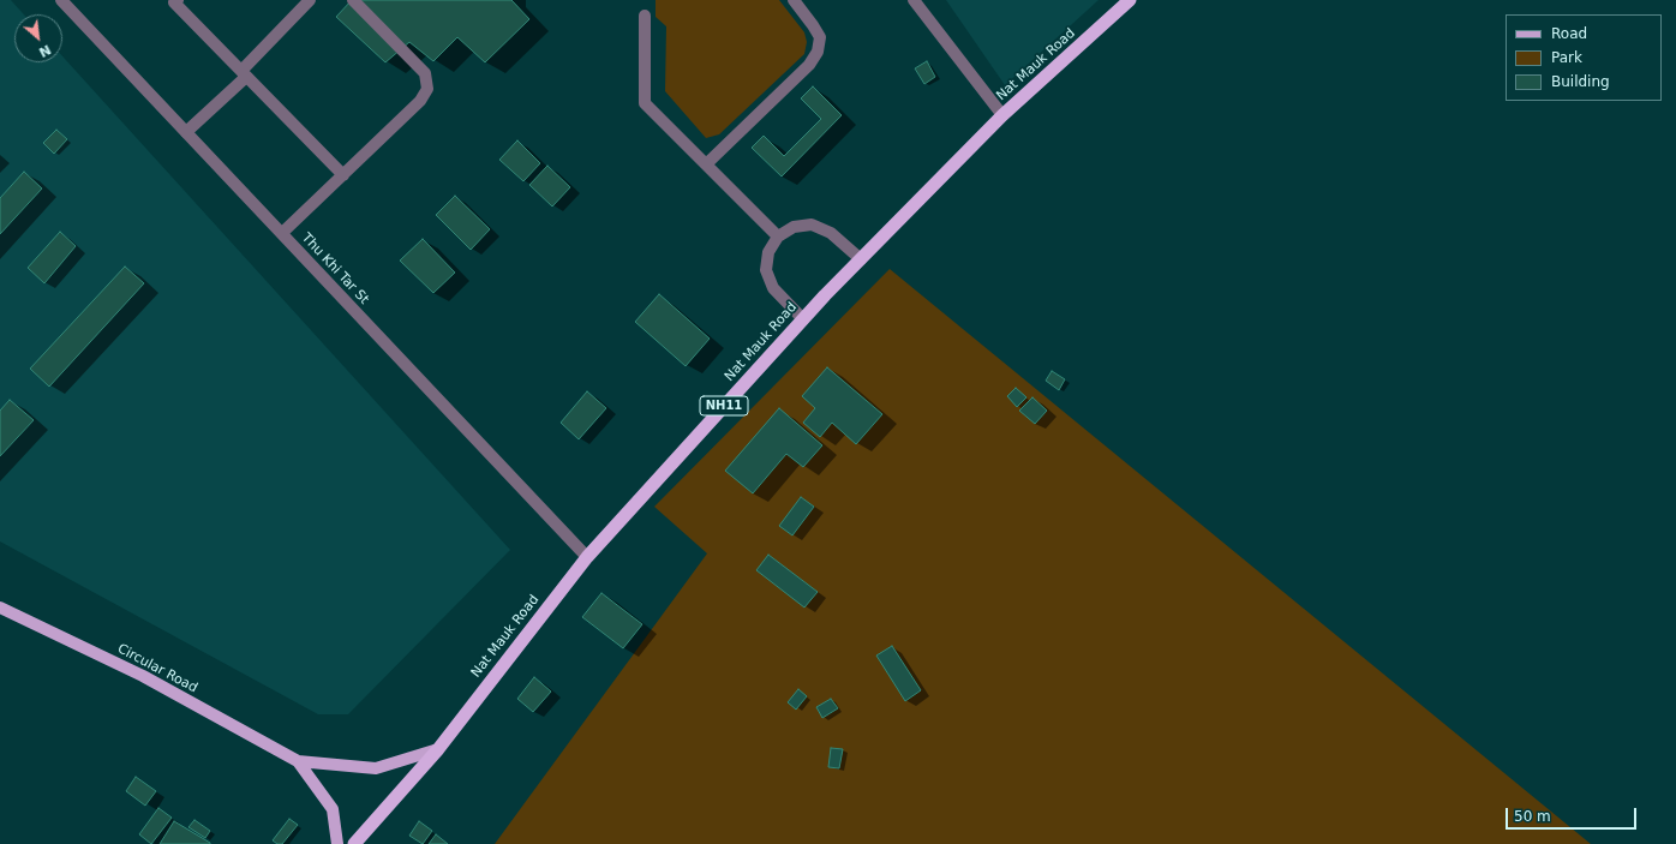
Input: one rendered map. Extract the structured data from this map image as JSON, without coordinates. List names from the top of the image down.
{
  "streets": {
    "highway": ["Nat Mauk Road", "NH11"],
    "main road": ["Circular Road"],
    "street": ["Thu Khi Tar St"]
  },
  "crossings": [
    ["Nat Mauk Road", "Thu Khi Tar St"]
  ],
  "legend": ["Road", "Park", "Building"],
  "scale_bar": "50 m",
  "north": "bottom right"
}
